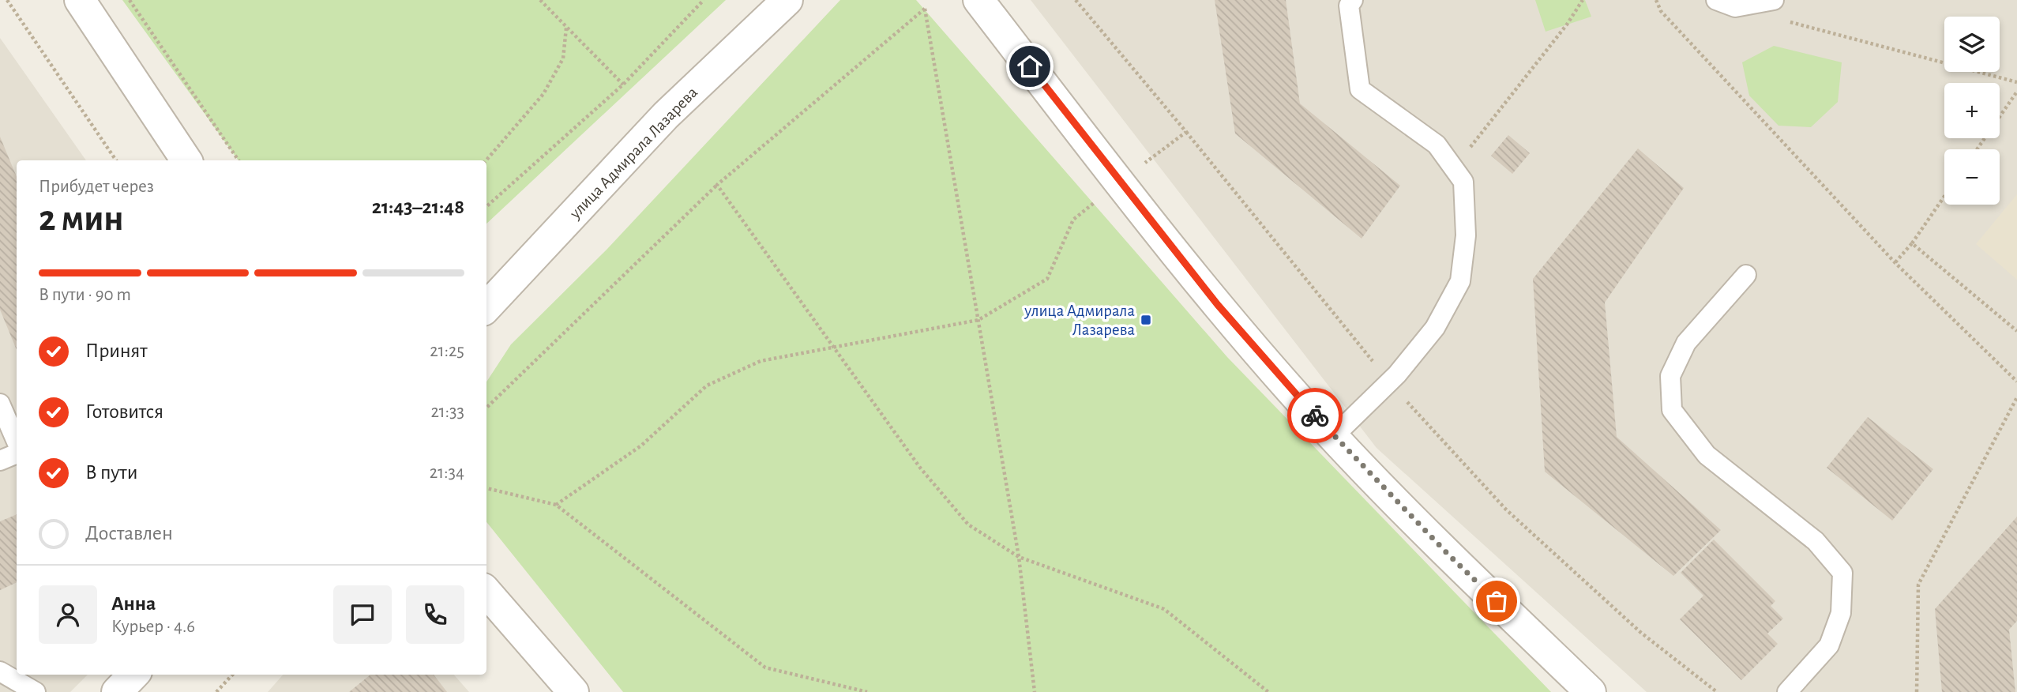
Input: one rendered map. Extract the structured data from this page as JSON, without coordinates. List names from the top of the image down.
{
  "streets": {
    "street": ["улица Адмирала Лазарева"]
  },
  "places": {
    "transit": ["улица Адмирала Лазарева"]
  },
  "page": {
    "map_buttons": ["+", "−"],
    "heading": ["2 мин", "Прибудет через", "21:43–21:48"],
    "panel": ["Анна", "Курьер · 4.6"],
    "bar": "В пути · 90 m",
    "list": [
      ["Принят", "21:25"],
      ["Готовится", "21:33"],
      ["В пути", "21:34"],
      "Доставлен"
    ]
  }
}
